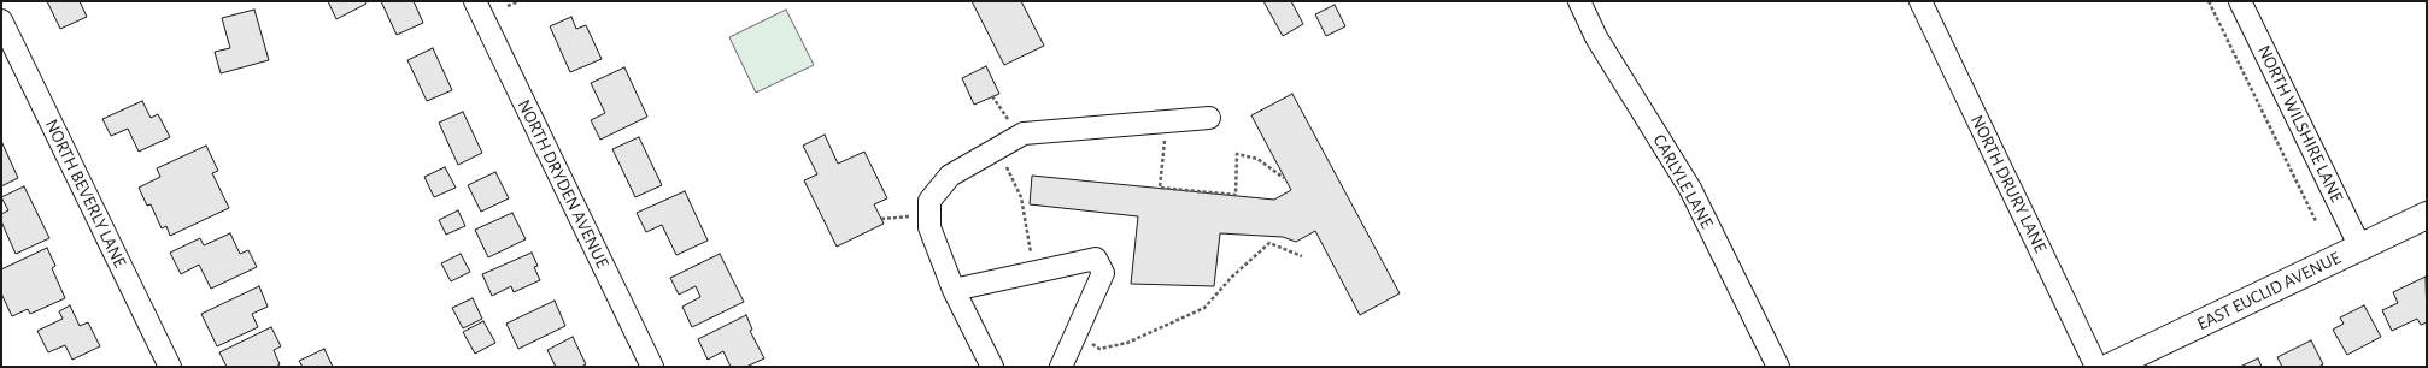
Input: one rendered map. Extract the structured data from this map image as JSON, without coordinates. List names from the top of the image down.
{
  "streets": {
    "main road": ["EAST EUCLID AVENUE"],
    "street": [
      "NORTH WILSHIRE LANE",
      "CARLYLE LANE",
      "NORTH DRYDEN AVENUE",
      "NORTH DRURY LANE",
      "NORTH BEVERLY LANE"
    ]
  },
  "crossings": [
    ["NORTH WILSHIRE LANE", "EAST EUCLID AVENUE"]
  ]
}
